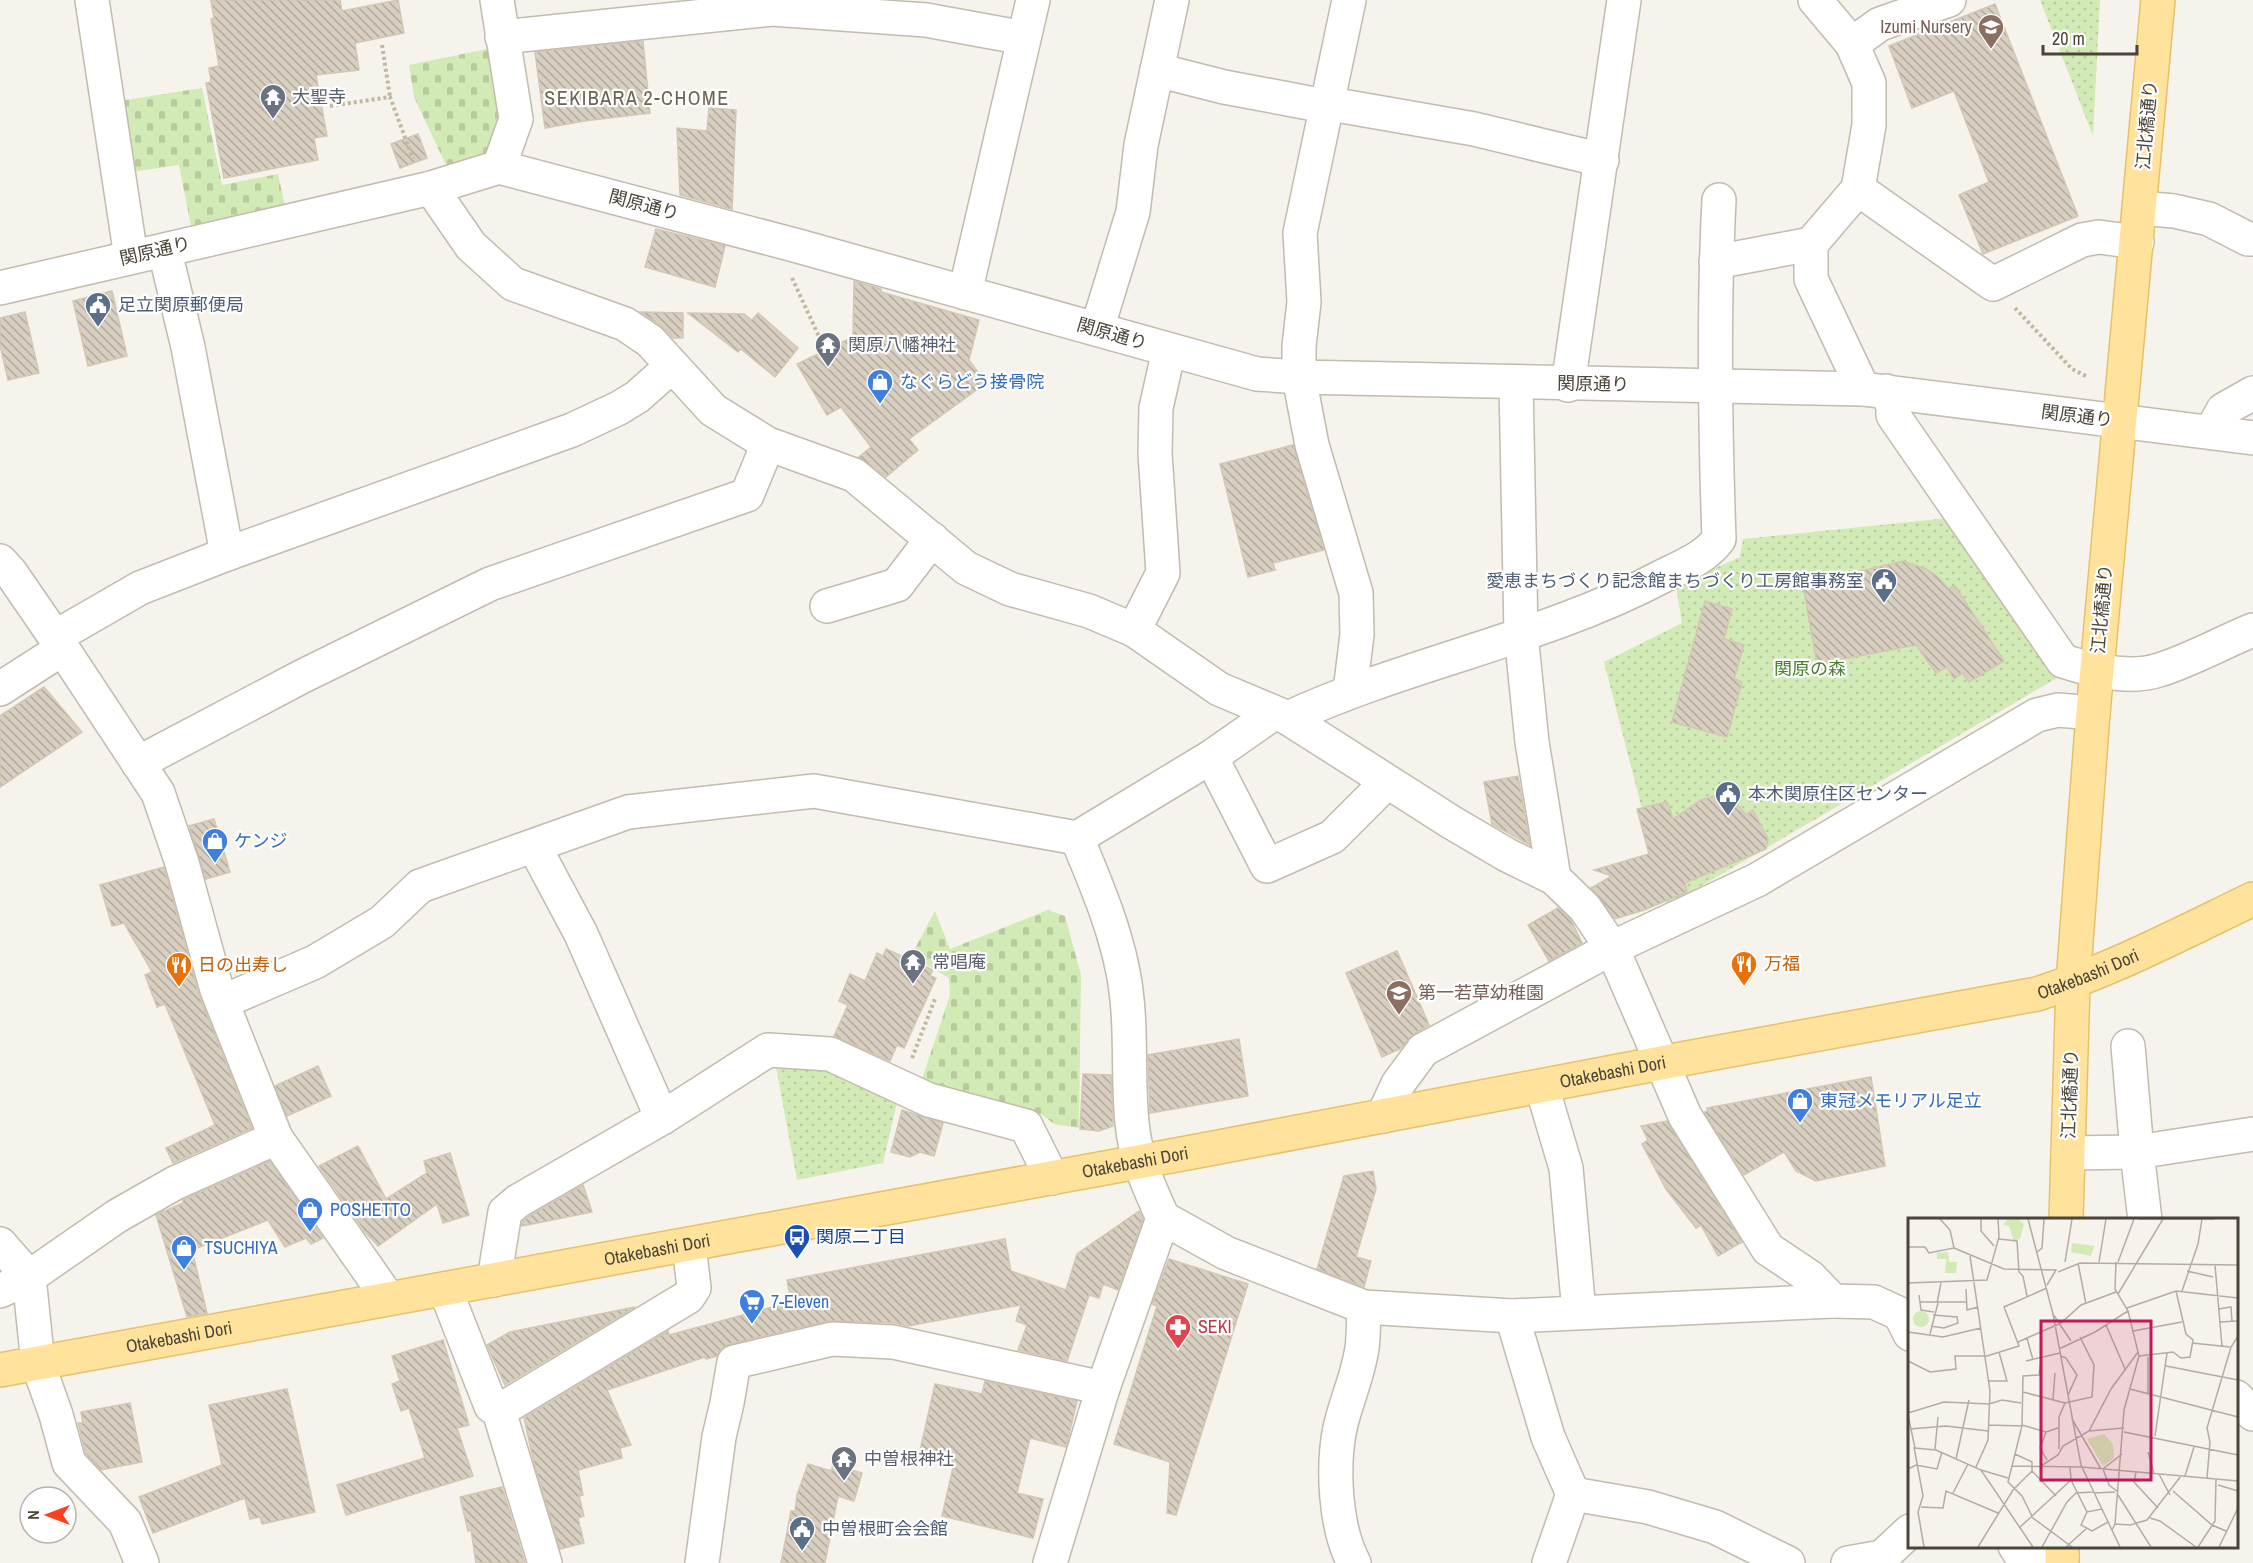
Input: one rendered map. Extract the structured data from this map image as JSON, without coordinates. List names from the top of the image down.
{
  "streets": {
    "main road": ["江北橋通り", "Otakebashi Dori"],
    "street": ["関原通り"]
  },
  "crossings": [
    ["江北橋通り", "関原通り"],
    ["江北橋通り", "Otakebashi Dori"]
  ],
  "districts": ["SEKIBARA 2-CHOME"],
  "parks": ["関原の森"],
  "places": {
    "school or university": ["Izumi Nursery", "第一若草幼稚園"],
    "temple": [
      "大聖寺",
      "関原八幡神社",
      "常唱庵",
      "中曽根神社"
    ],
    "public building": [
      "足立関原郵便局",
      "愛恵まちづくり記念館まちづくり工房館事務室",
      "本木関原住区センター",
      "中曽根町会会館"
    ],
    "shop": [
      "なぐらどう接骨院",
      "ケンジ",
      "東冠メモリアル足立",
      "POSHETTO",
      "TSUCHIYA"
    ],
    "restaurant": ["万福", "日の出寿し"],
    "bus stop": ["関原二丁目"],
    "supermarket": ["7-Eleven"],
    "pharmacy": ["SEKI"]
  },
  "scale_bar": "20 m",
  "north": "left"
}
